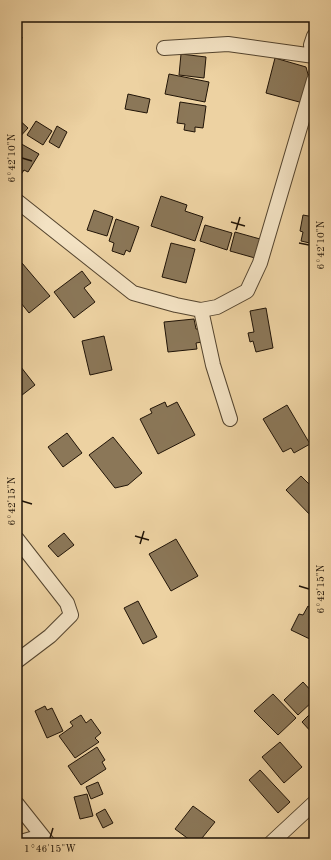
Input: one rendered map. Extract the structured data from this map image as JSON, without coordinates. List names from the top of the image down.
{
  "coordinates": ["6°42'10\"N", "6°42'15\"N", "1°46'15\"W"]
}
